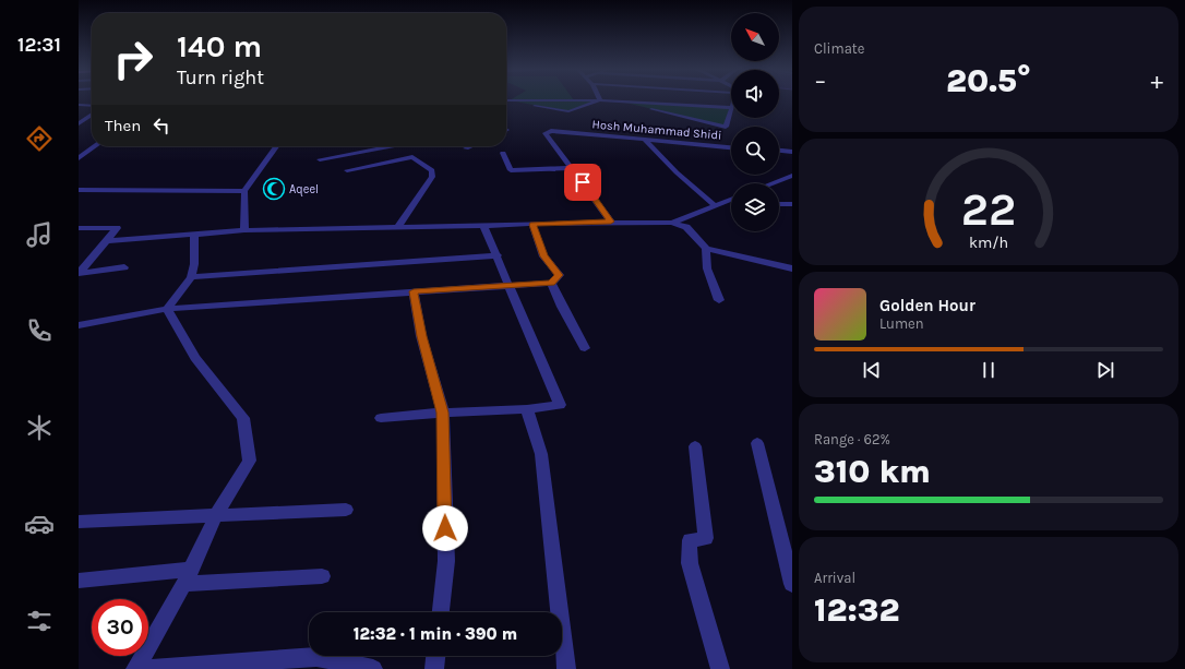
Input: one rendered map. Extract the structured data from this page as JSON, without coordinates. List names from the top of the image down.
{
  "streets": {
    "street": ["Hosh Muhammad Shidi"]
  },
  "places": {
    "mosque": ["Aqeel"]
  },
  "north": "top left",
  "page": {
    "tabs": "12:31",
    "tile": [
      "Climate",
      ["Range · 62%", "310 km"],
      ["Arrival", "12:32"]
    ],
    "turn": ["140 m", "Turn right"],
    "heat": ["−", "20.5°", "+"],
    "then": "Then",
    "song": ["Golden Hour", "Lumen"],
    "limit": "30",
    "trip": "12:32 · 1 min · 390 m",
    "gauge": ["22", "km/h"]
  }
}
